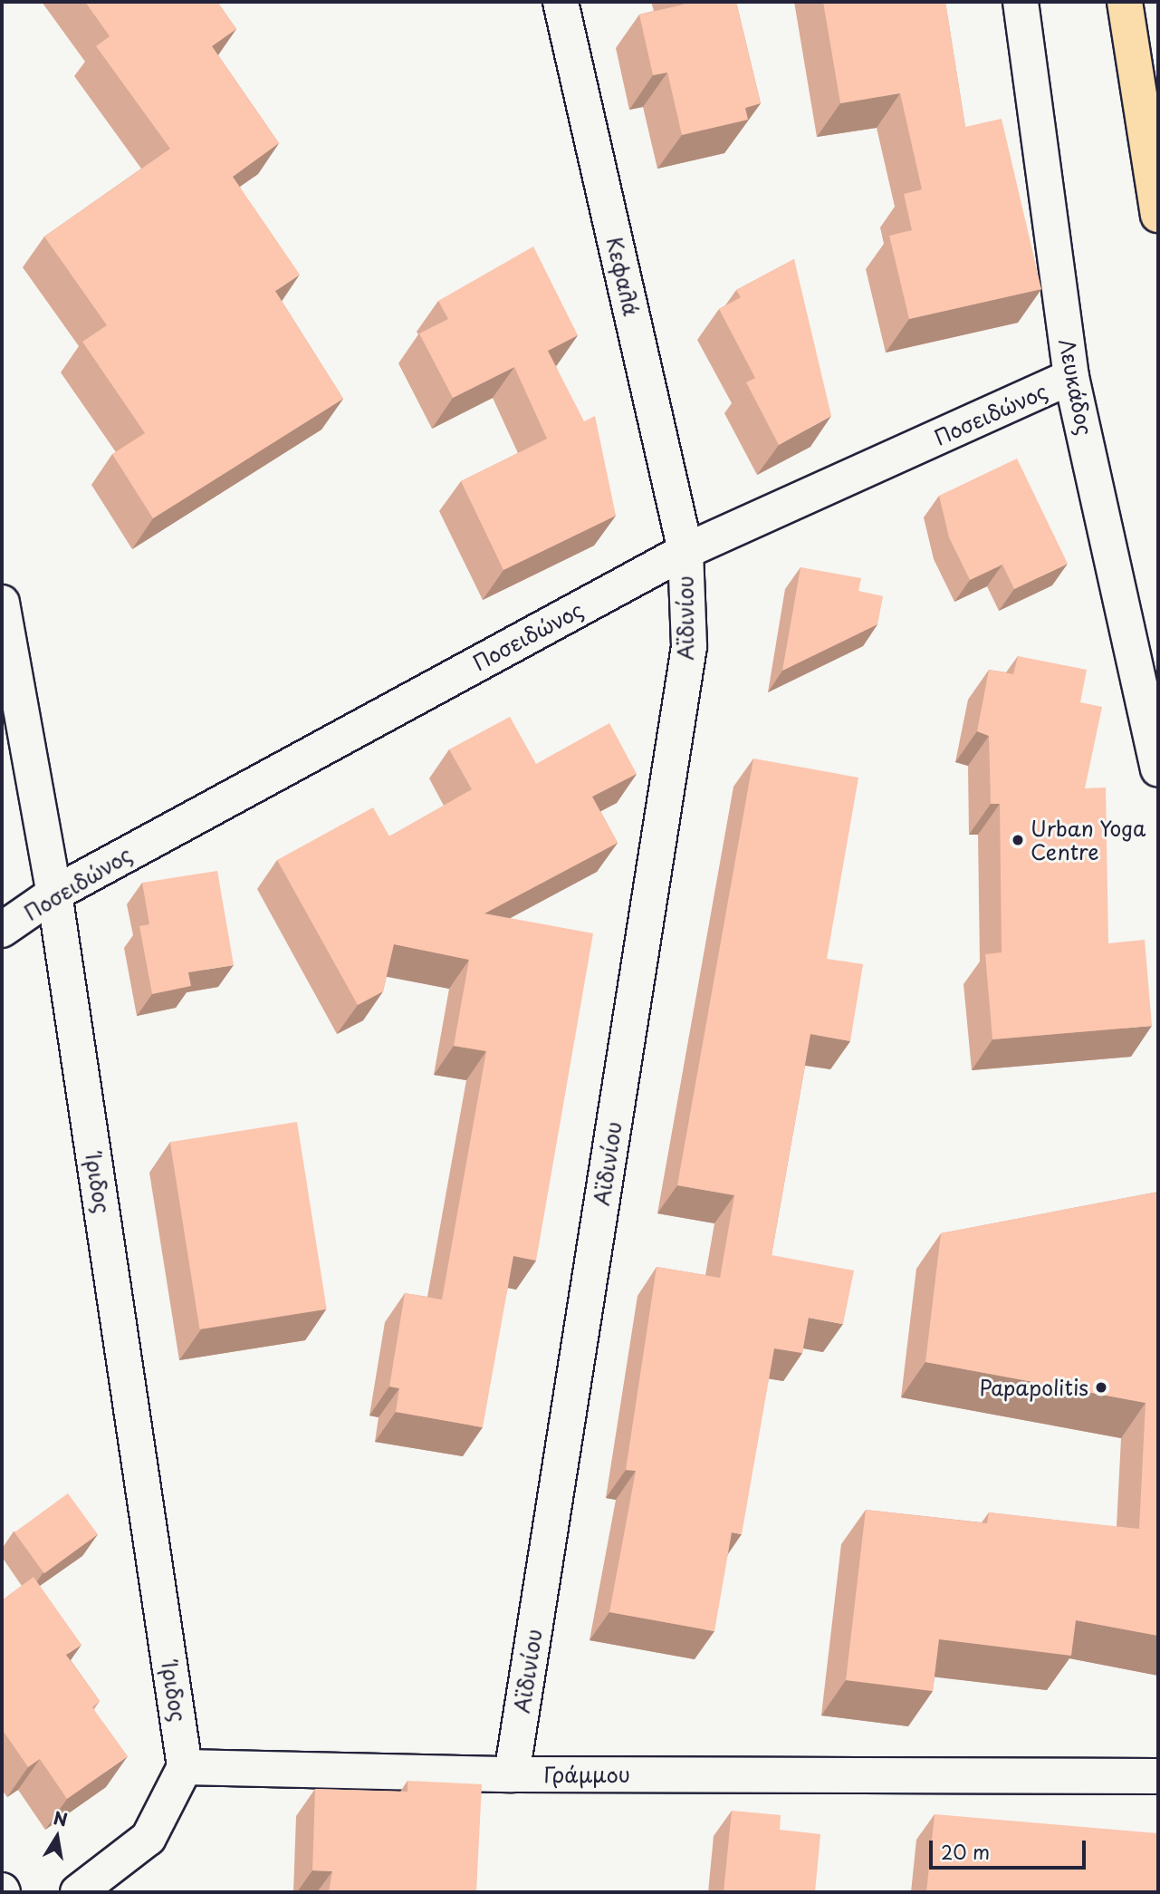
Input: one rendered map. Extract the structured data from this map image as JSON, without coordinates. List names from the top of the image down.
{
  "streets": {
    "street": [
      "Κεφαλά",
      "Λευκάδος",
      "Ποσειδώνος",
      "Αϊδινίου",
      "Ίριδος",
      "Γράμμου"
    ]
  },
  "crossings": [
    ["Κεφαλά", "Ποσειδώνος"],
    ["Κεφαλά", "Αϊδινίου"],
    ["Λευκάδος", "Ποσειδώνος"],
    ["Ποσειδώνος", "Αϊδινίου"],
    ["Ποσειδώνος", "Ίριδος"],
    ["Αϊδινίου", "Γράμμου"],
    ["Ίριδος", "Γράμμου"]
  ],
  "places": ["Urban Yoga Centre", "Papapolitis"],
  "scale_bar": "20 m",
  "north": "top"
}
